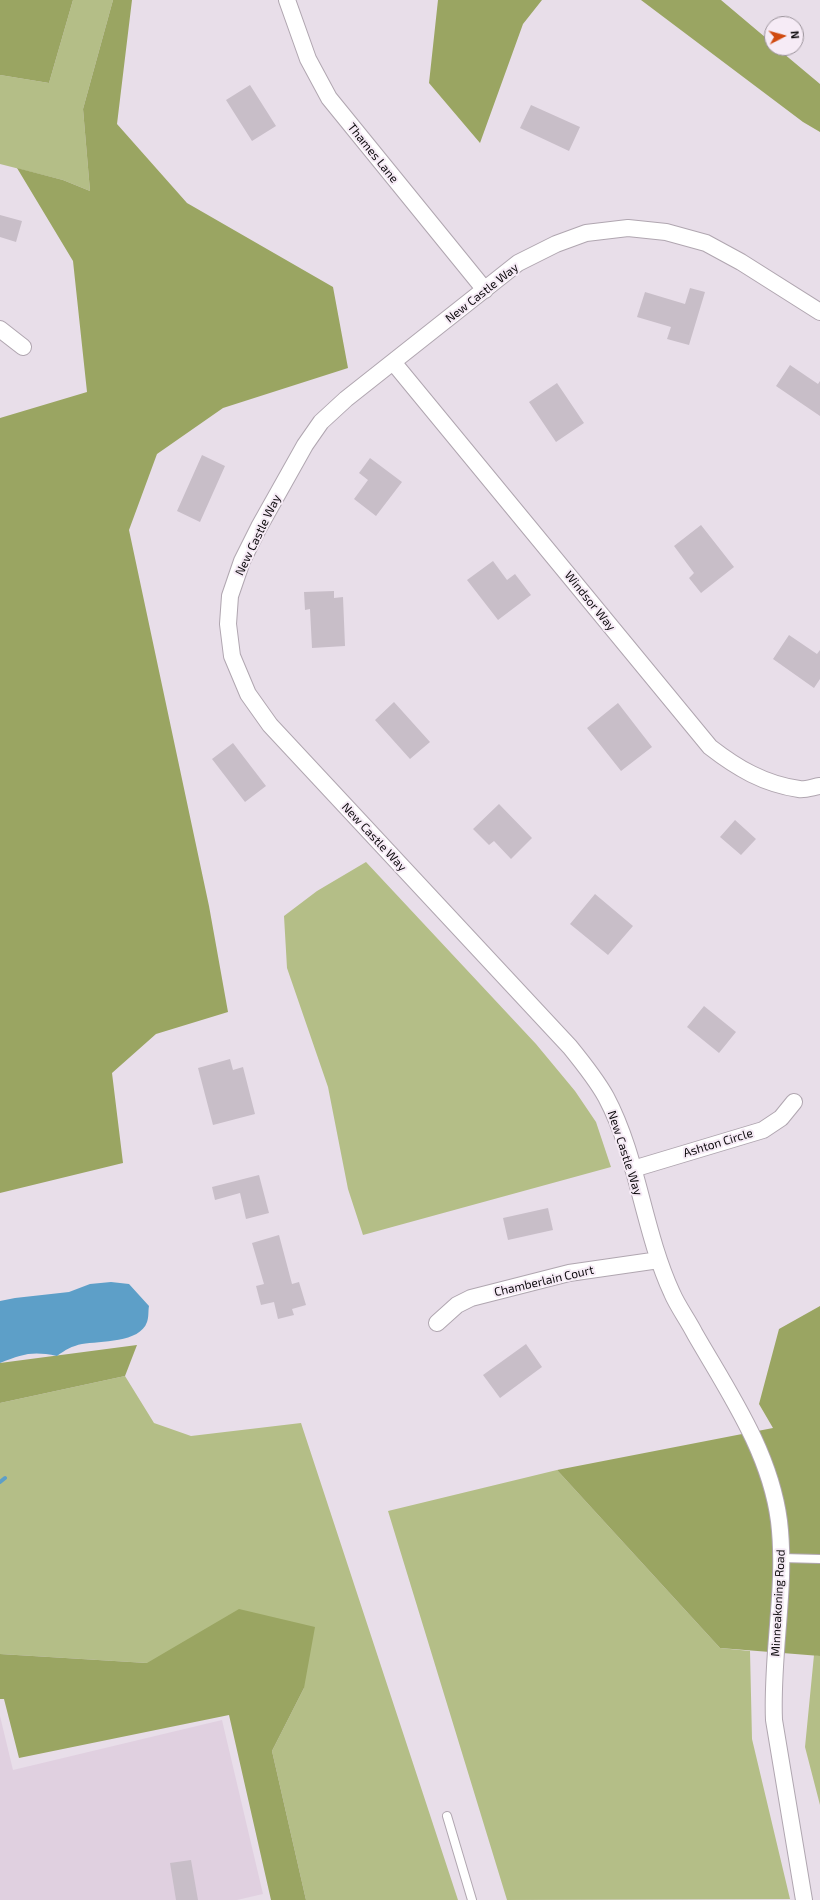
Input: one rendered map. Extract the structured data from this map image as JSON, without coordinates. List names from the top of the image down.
{
  "streets": {
    "street": [
      "Thames Lane",
      "New Castle Way",
      "Windsor Way",
      "Ashton Circle",
      "Chamberlain Court",
      "Minneakoning Road"
    ]
  },
  "crossings": [
    ["Thames Lane", "New Castle Way"],
    ["New Castle Way", "Windsor Way"],
    ["New Castle Way", "Ashton Circle"],
    ["New Castle Way", "Chamberlain Court"],
    ["New Castle Way", "Minneakoning Road"],
    ["Chamberlain Court", "Minneakoning Road"]
  ],
  "north": "right"
}
